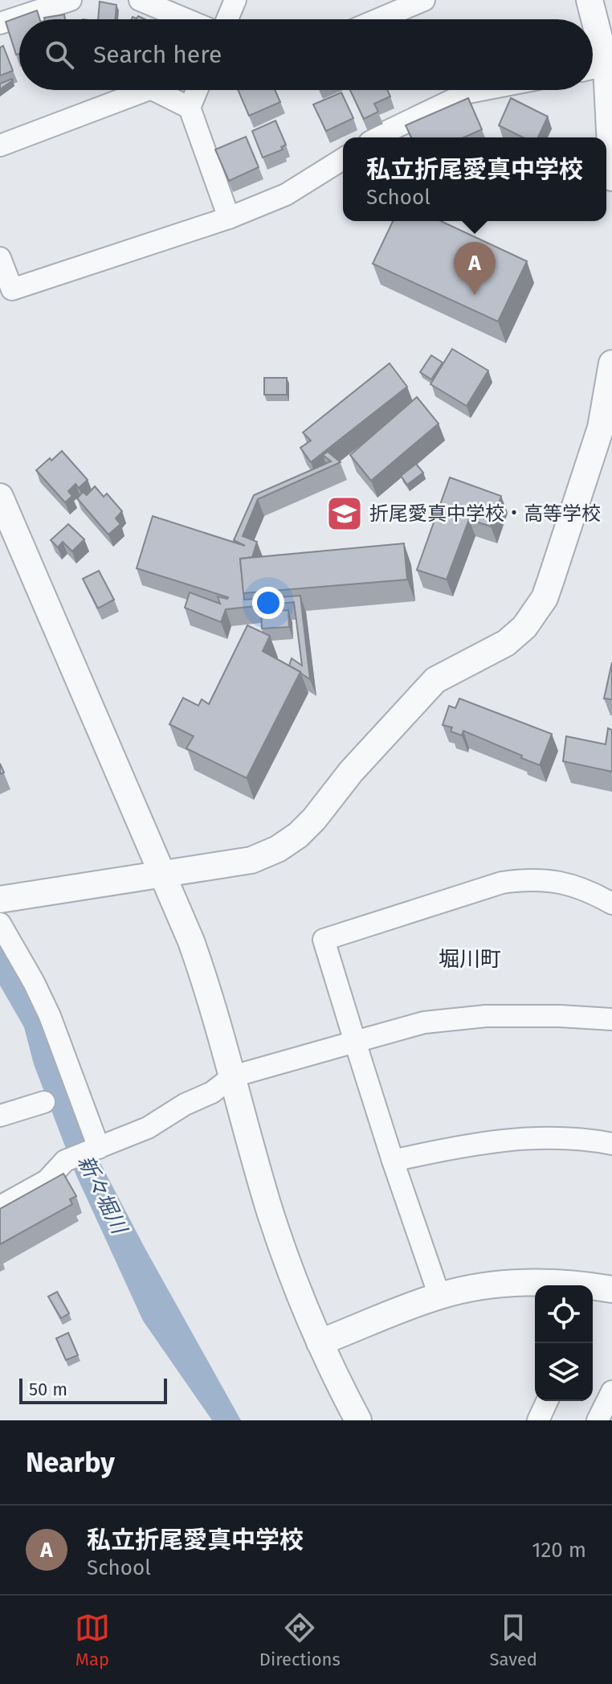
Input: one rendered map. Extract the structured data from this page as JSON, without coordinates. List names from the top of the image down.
{
  "districts": ["堀川町"],
  "water": ["新々堀川"],
  "places": {
    "school or university": ["折尾愛真中学校・高等学校"]
  },
  "scale_bar": "50 m",
  "page": {
    "search": "Search here",
    "popup": ["私立折尾愛真中学校", "School"],
    "pins": "A",
    "scale": "50 m",
    "heading": "Nearby",
    "list": [
      {
        "mark": "A",
        "name": "私立折尾愛真中学校",
        "note": "School",
        "value": "120 m"
      }
    ],
    "nav": ["Map", "Directions", "Saved"]
  }
}
